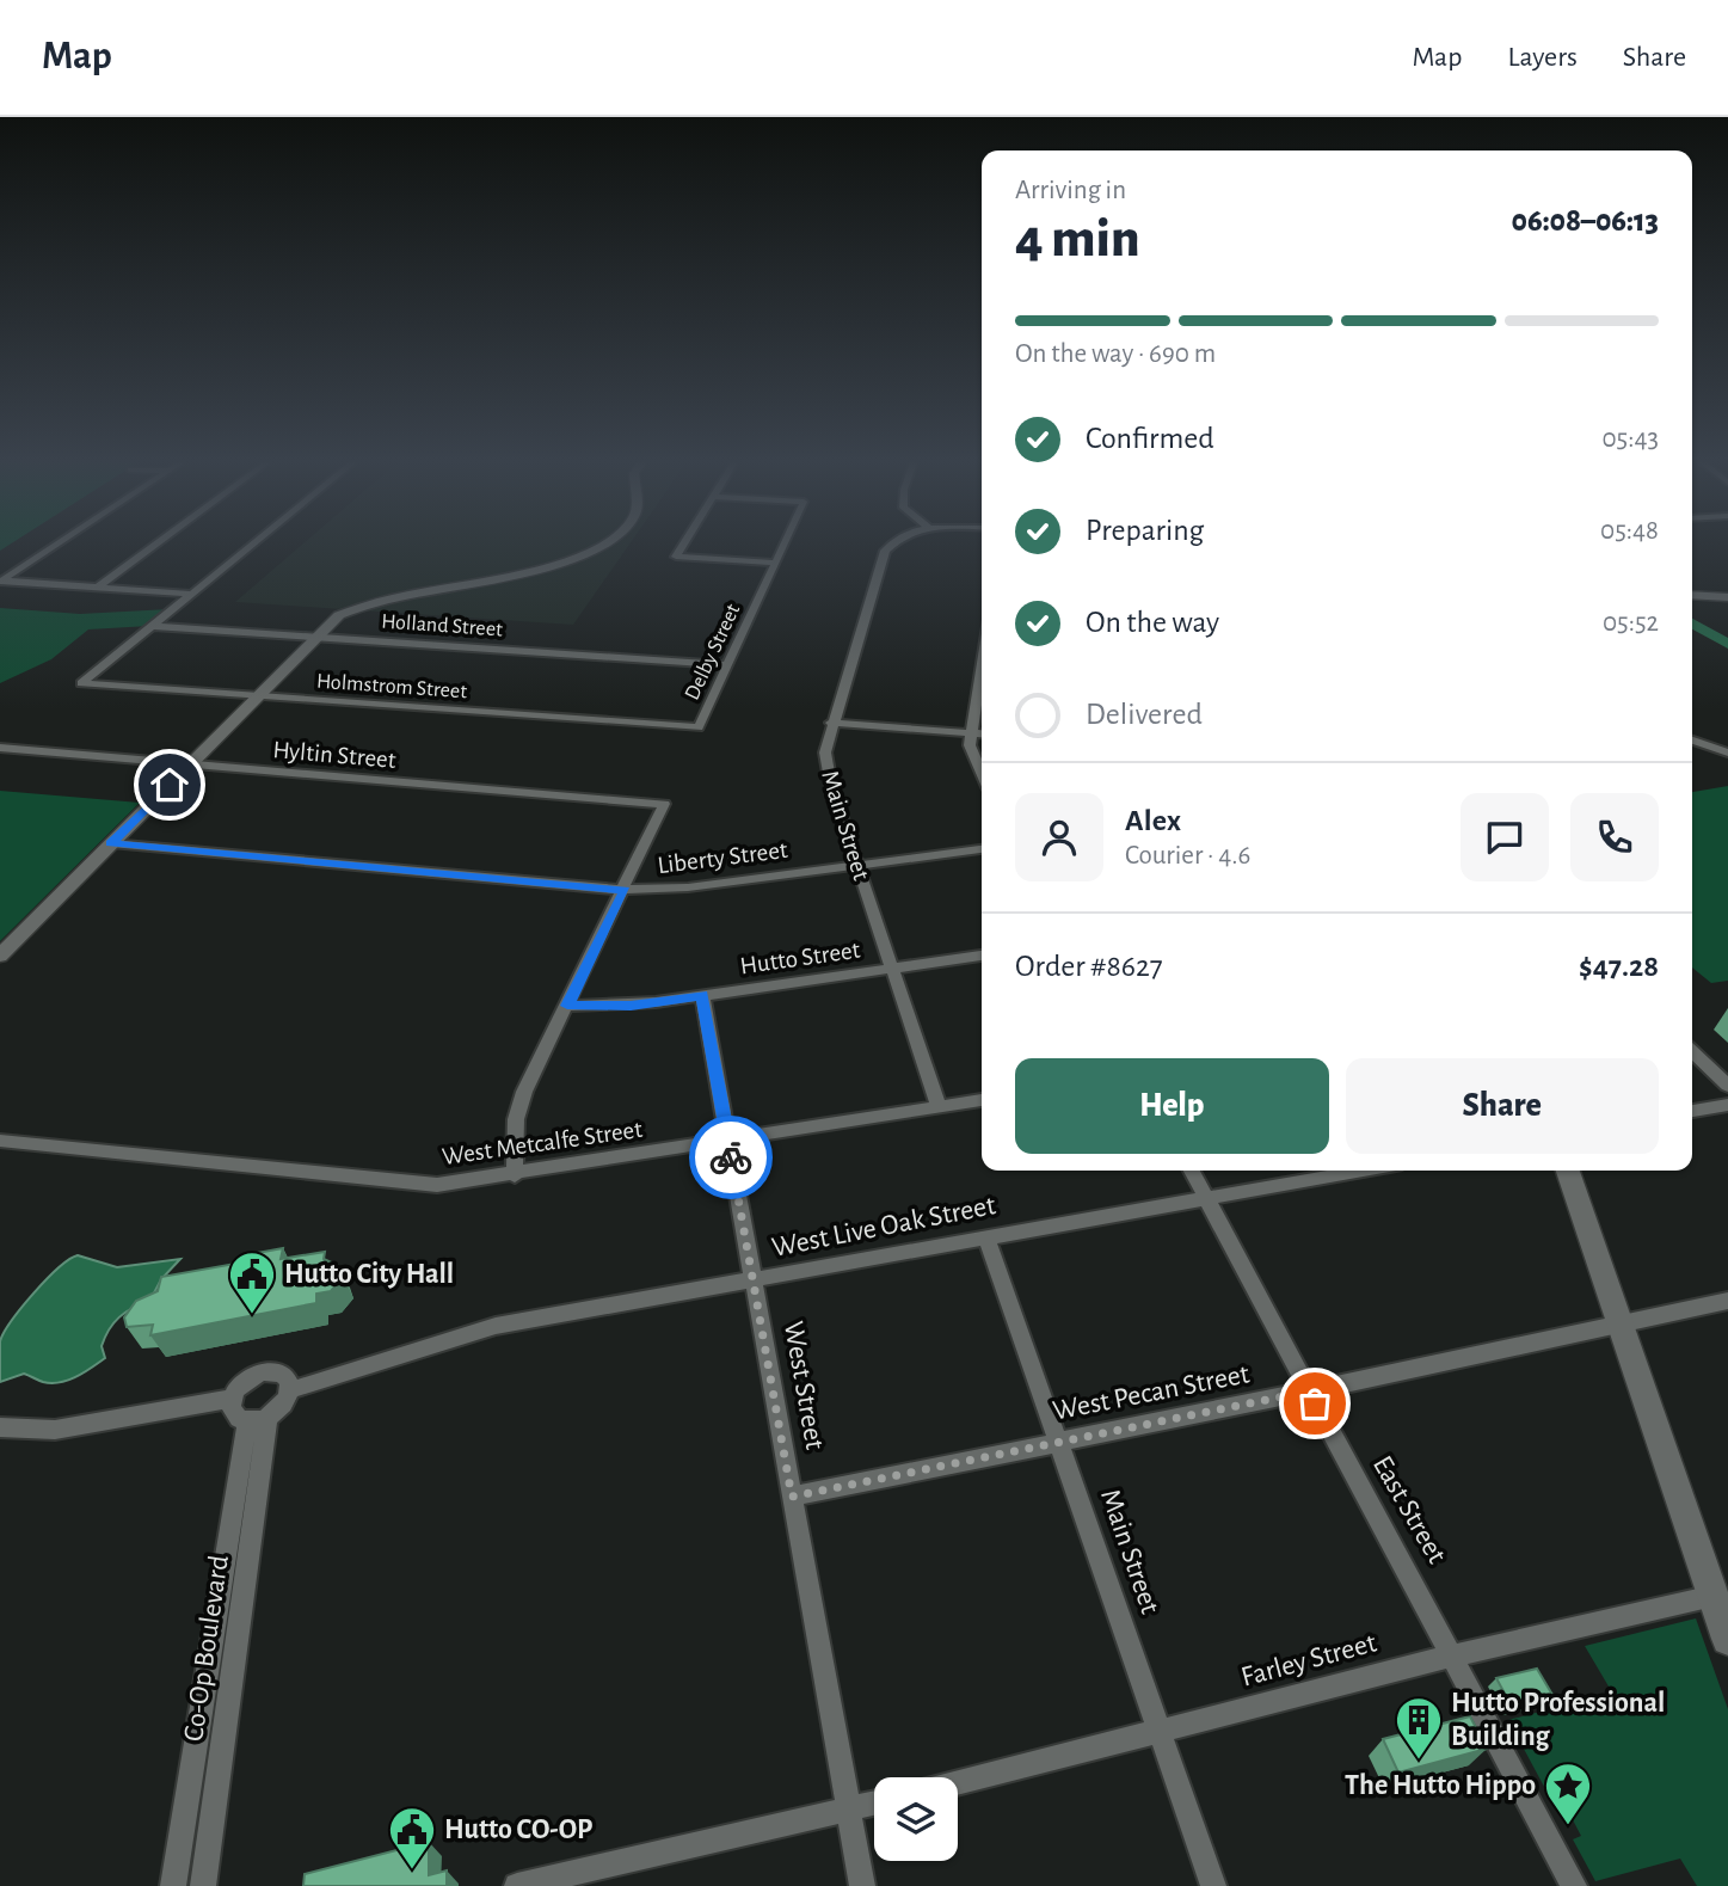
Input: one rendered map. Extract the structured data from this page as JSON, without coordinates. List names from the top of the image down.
{
  "streets": {
    "street": [
      "Holland Street",
      "Delby Street",
      "Holmstrom Street",
      "Hyltin Street",
      "Main Street",
      "Liberty Street",
      "Hutto Street",
      "West Metcalfe Street",
      "West Live Oak Street",
      "West Street",
      "West Pecan Street",
      "East Street",
      "Co-Op Boulevard",
      "Farley Street"
    ]
  },
  "crossings": [
    ["Holland Street", "Delby Street"],
    ["Holland Street", "Holmstrom Street"],
    ["Delby Street", "Holmstrom Street"],
    ["Hyltin Street", "Liberty Street"],
    ["Main Street", "Liberty Street"],
    ["Main Street", "Hutto Street"],
    ["Main Street", "West Metcalfe Street"],
    ["Main Street", "West Live Oak Street"],
    ["Main Street", "West Pecan Street"],
    ["Main Street", "Farley Street"],
    ["Hutto Street", "West Street"],
    ["West Metcalfe Street", "West Street"],
    ["West Live Oak Street", "West Street"],
    ["West Live Oak Street", "East Street"],
    ["West Live Oak Street", "Co-Op Boulevard"],
    ["West Street", "West Pecan Street"],
    ["West Pecan Street", "East Street"],
    ["East Street", "Farley Street"]
  ],
  "places": {
    "public building": ["Hutto City Hall", "Hutto CO-OP"],
    "building": ["Hutto Professional Building"],
    "place": ["The Hutto Hippo"]
  },
  "page": {
    "header": "Map",
    "nav": ["Map", "Layers", "Share"],
    "heading": ["4 min", "Arriving in", "06:08–06:13"],
    "panel": [
      "Alex",
      "Courier · 4.6",
      "Order #8627",
      "$47.28"
    ],
    "bar": "On the way · 690 m",
    "list": [
      ["Confirmed", "05:43"],
      ["Preparing", "05:48"],
      ["On the way", "05:52"],
      "Delivered"
    ],
    "buttons": ["Help", "Share"]
  }
}
